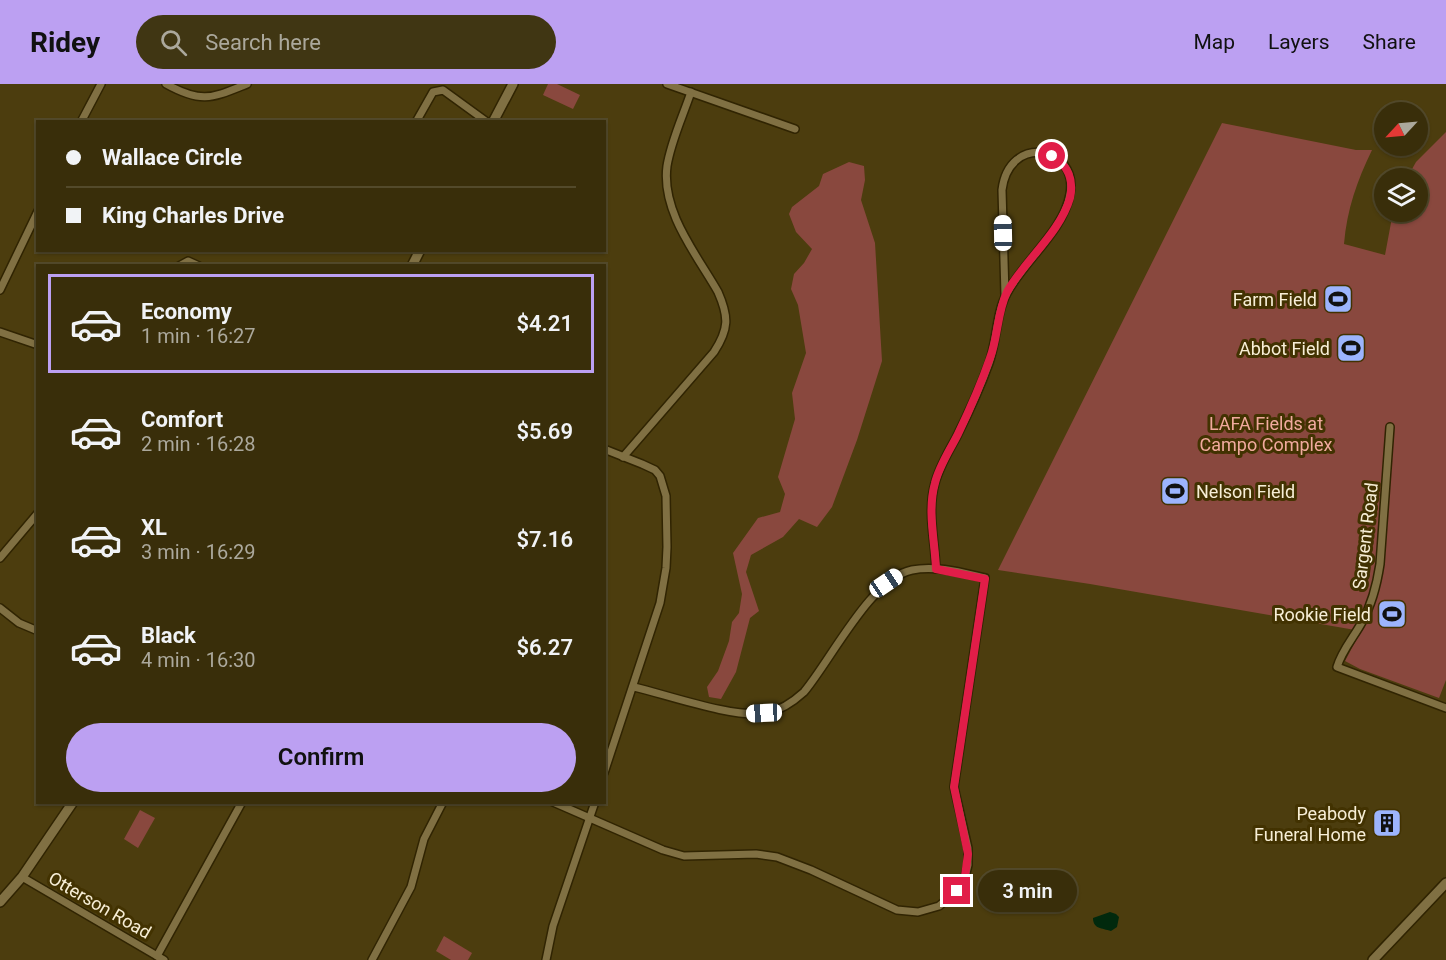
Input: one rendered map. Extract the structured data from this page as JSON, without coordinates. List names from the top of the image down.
{
  "streets": {
    "street": ["Sargent Road", "Otterson Road"]
  },
  "parks": ["LAFA Fields at Campo Complex"],
  "places": {
    "sports": [
      "Farm Field",
      "Abbot Field",
      "Nelson Field",
      "Rookie Field"
    ],
    "building": ["Peabody Funeral Home"]
  },
  "north": "bottom left",
  "page": {
    "header": "Ridey",
    "search": "Search here",
    "nav": ["Map", "Layers", "Share"],
    "banner": ["Wallace Circle", "King Charles Drive"],
    "list": [
      {
        "name": "Economy",
        "note": "1 min · 16:27",
        "value": "$4.21"
      },
      {
        "name": "Comfort",
        "note": "2 min · 16:28",
        "value": "$5.69"
      },
      {
        "name": "XL",
        "note": "3 min · 16:29",
        "value": "$7.16"
      },
      {
        "name": "Black",
        "note": "4 min · 16:30",
        "value": "$6.27"
      }
    ],
    "buttons": "Confirm",
    "bubble": "3 min"
  }
}
